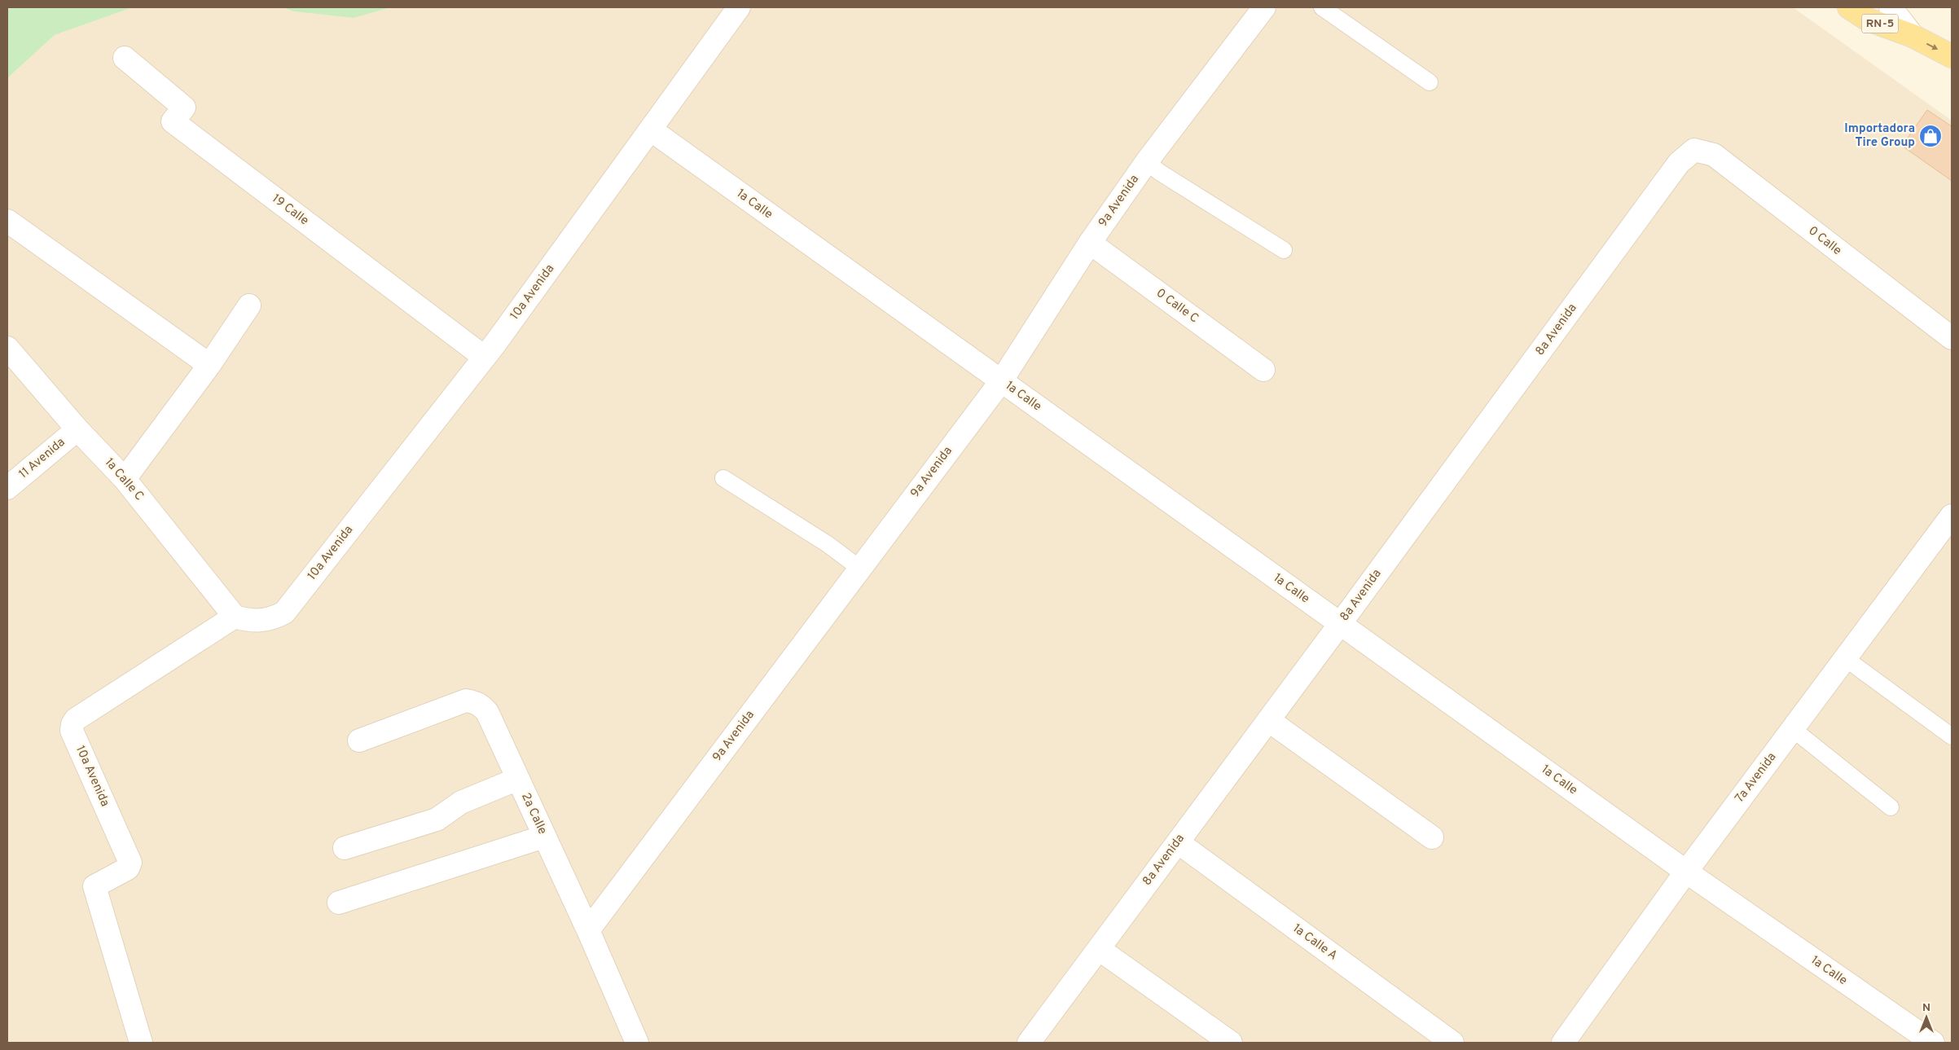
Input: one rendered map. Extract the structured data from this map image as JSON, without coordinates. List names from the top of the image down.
{
  "streets": {
    "main road": ["RN-5"],
    "street": [
      "9a Avenida",
      "1a Calle",
      "19 Calle",
      "0 Calle",
      "10a Avenida",
      "0 Calle C",
      "8a Avenida",
      "11 Avenida",
      "1a Calle C",
      "7a Avenida",
      "2a Calle",
      "1a Calle A"
    ]
  },
  "crossings": [
    ["9a Avenida", "1a Calle"],
    ["9a Avenida", "0 Calle C"],
    ["9a Avenida", "2a Calle"],
    ["1a Calle", "10a Avenida"],
    ["1a Calle", "8a Avenida"],
    ["1a Calle", "7a Avenida"],
    ["19 Calle", "10a Avenida"],
    ["0 Calle", "8a Avenida"],
    ["10a Avenida", "1a Calle C"],
    ["8a Avenida", "1a Calle A"],
    ["11 Avenida", "1a Calle C"]
  ],
  "places": {
    "shop": ["Importadora Tire Group"]
  },
  "north": "top"
}
